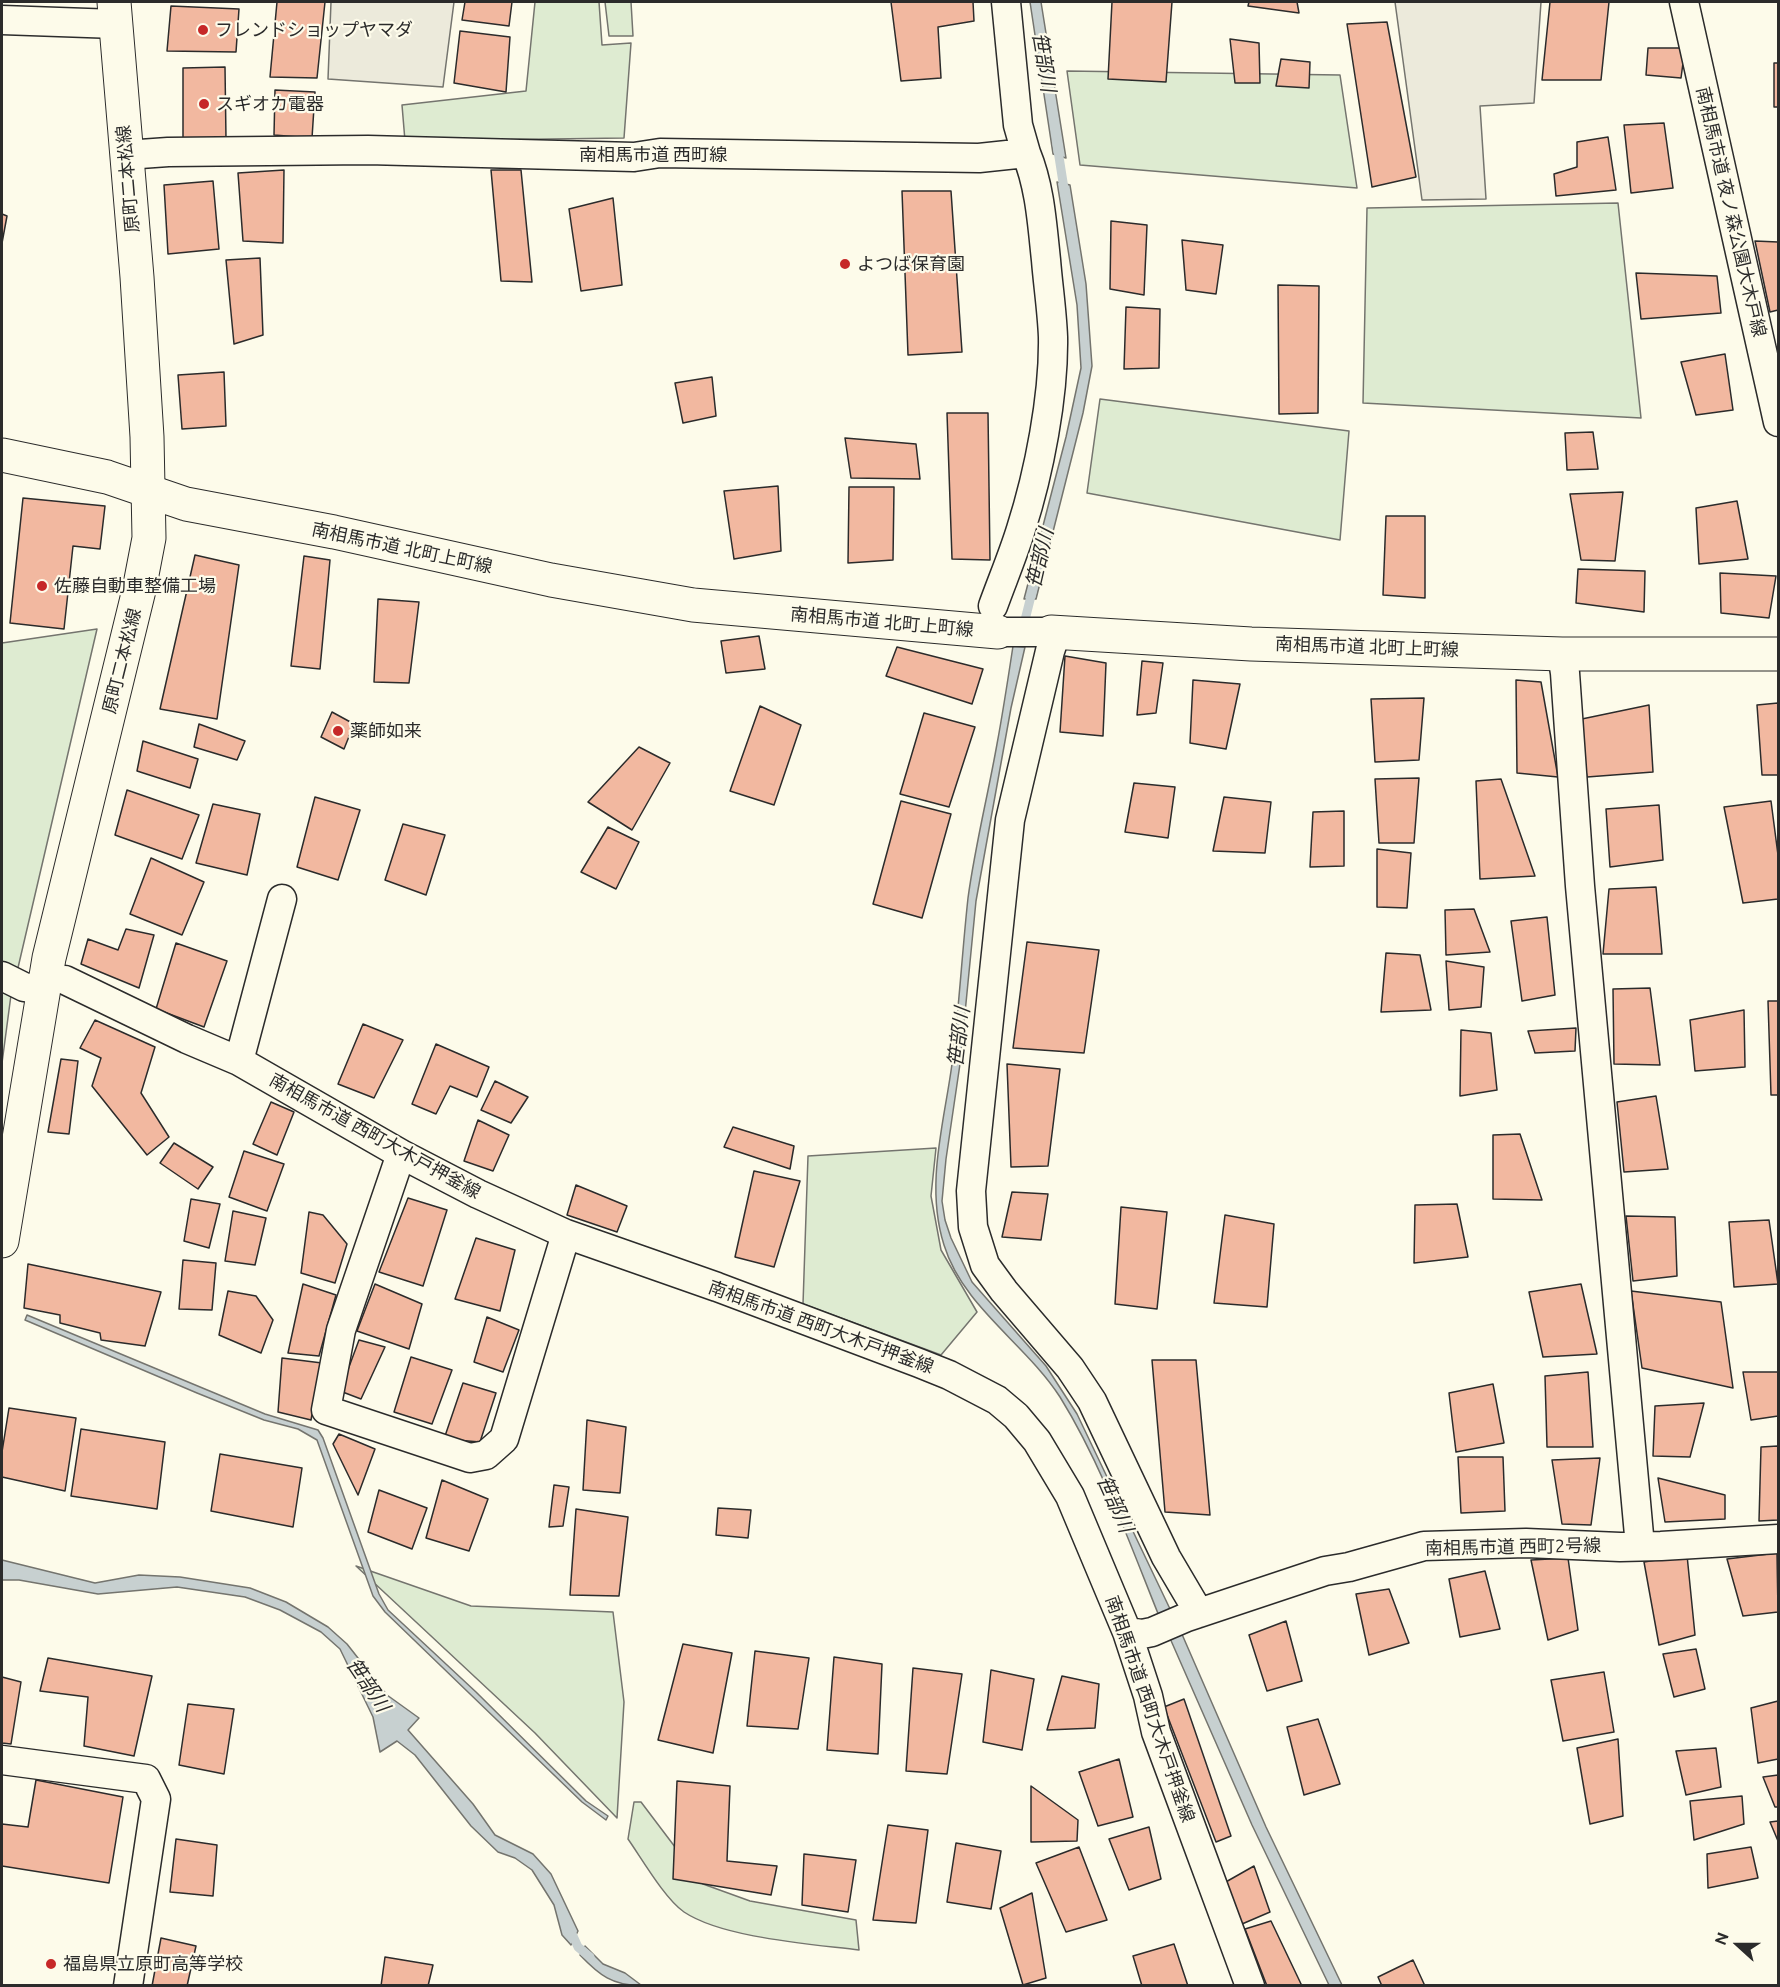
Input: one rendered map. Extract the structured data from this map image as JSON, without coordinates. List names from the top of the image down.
{
  "streets": {
    "street": [
      "南相馬市道 西町線",
      "原町二本松線",
      "南相馬市道 夜ノ森公園大木戸線",
      "南相馬市道 北町上町線",
      "南相馬市道 西町大木戸押釜線",
      "南相馬市道 西町2号線"
    ]
  },
  "crossings": [
    ["南相馬市道 西町線", "原町二本松線"],
    ["原町二本松線", "南相馬市道 北町上町線"],
    ["原町二本松線", "南相馬市道 西町大木戸押釜線"],
    ["南相馬市道 西町大木戸押釜線", "南相馬市道 西町2号線"]
  ],
  "water": ["笹部川"],
  "places": [
    "フレンドショップヤマダ",
    "スギオカ電器",
    "よつば保育園",
    "佐藤自動車整備工場",
    "薬師如来",
    "福島県立原町高等学校"
  ],
  "north": "left"
}
